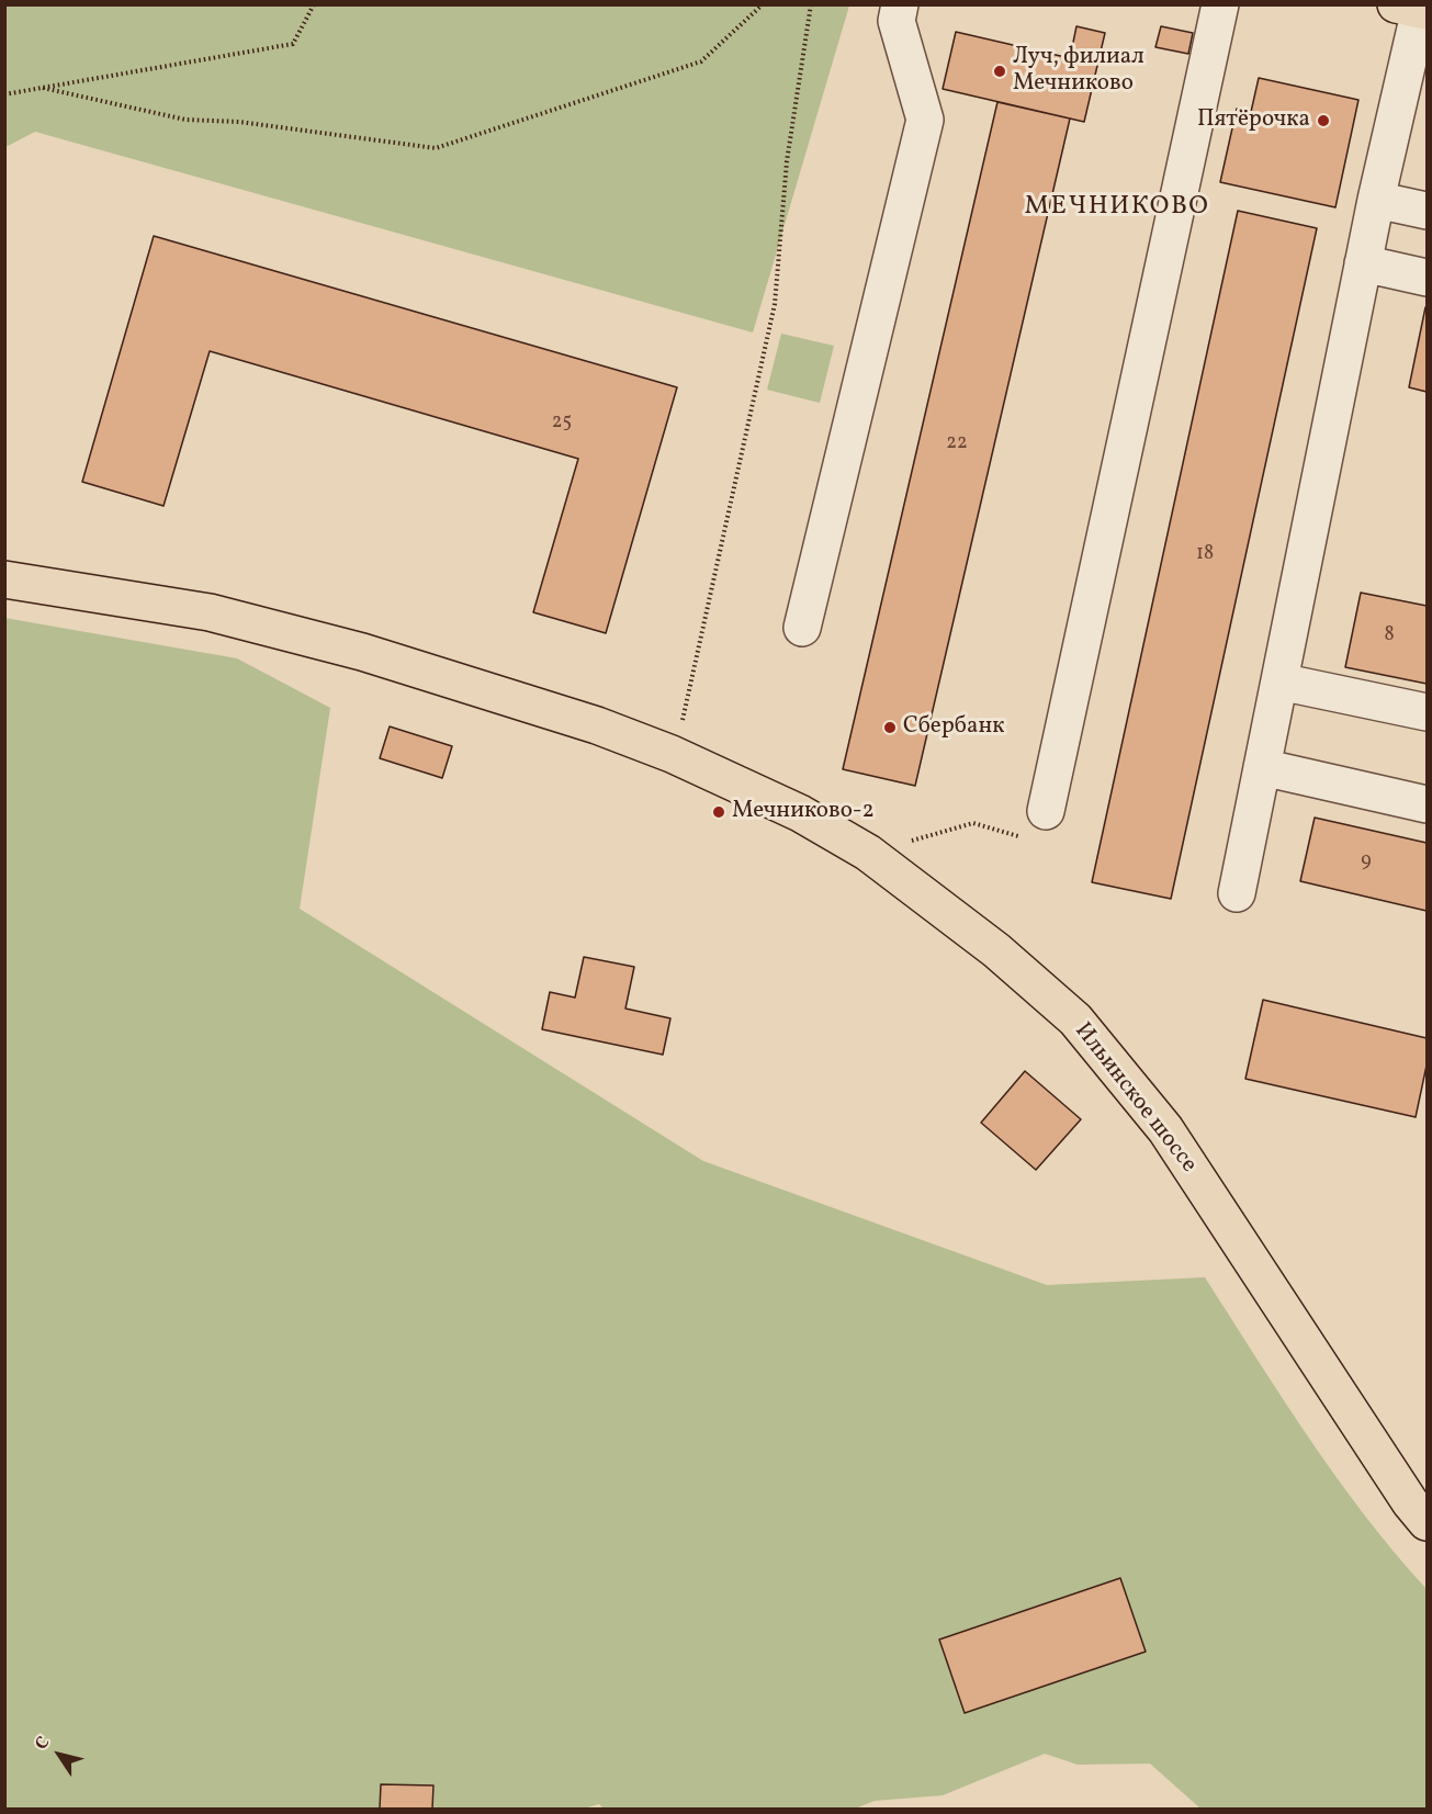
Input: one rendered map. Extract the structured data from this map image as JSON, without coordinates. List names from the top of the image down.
{
  "streets": {
    "main road": ["Ильинское шоссе"]
  },
  "districts": ["МЕЧНИКОВО"],
  "places": [
    "Луч, филиал Мечниково",
    "Пятёрочка",
    "Сбербанк",
    "Мечниково-2"
  ],
  "house_numbers": [
    "25",
    "22",
    "18",
    "8",
    "9"
  ],
  "north": "top left"
}
